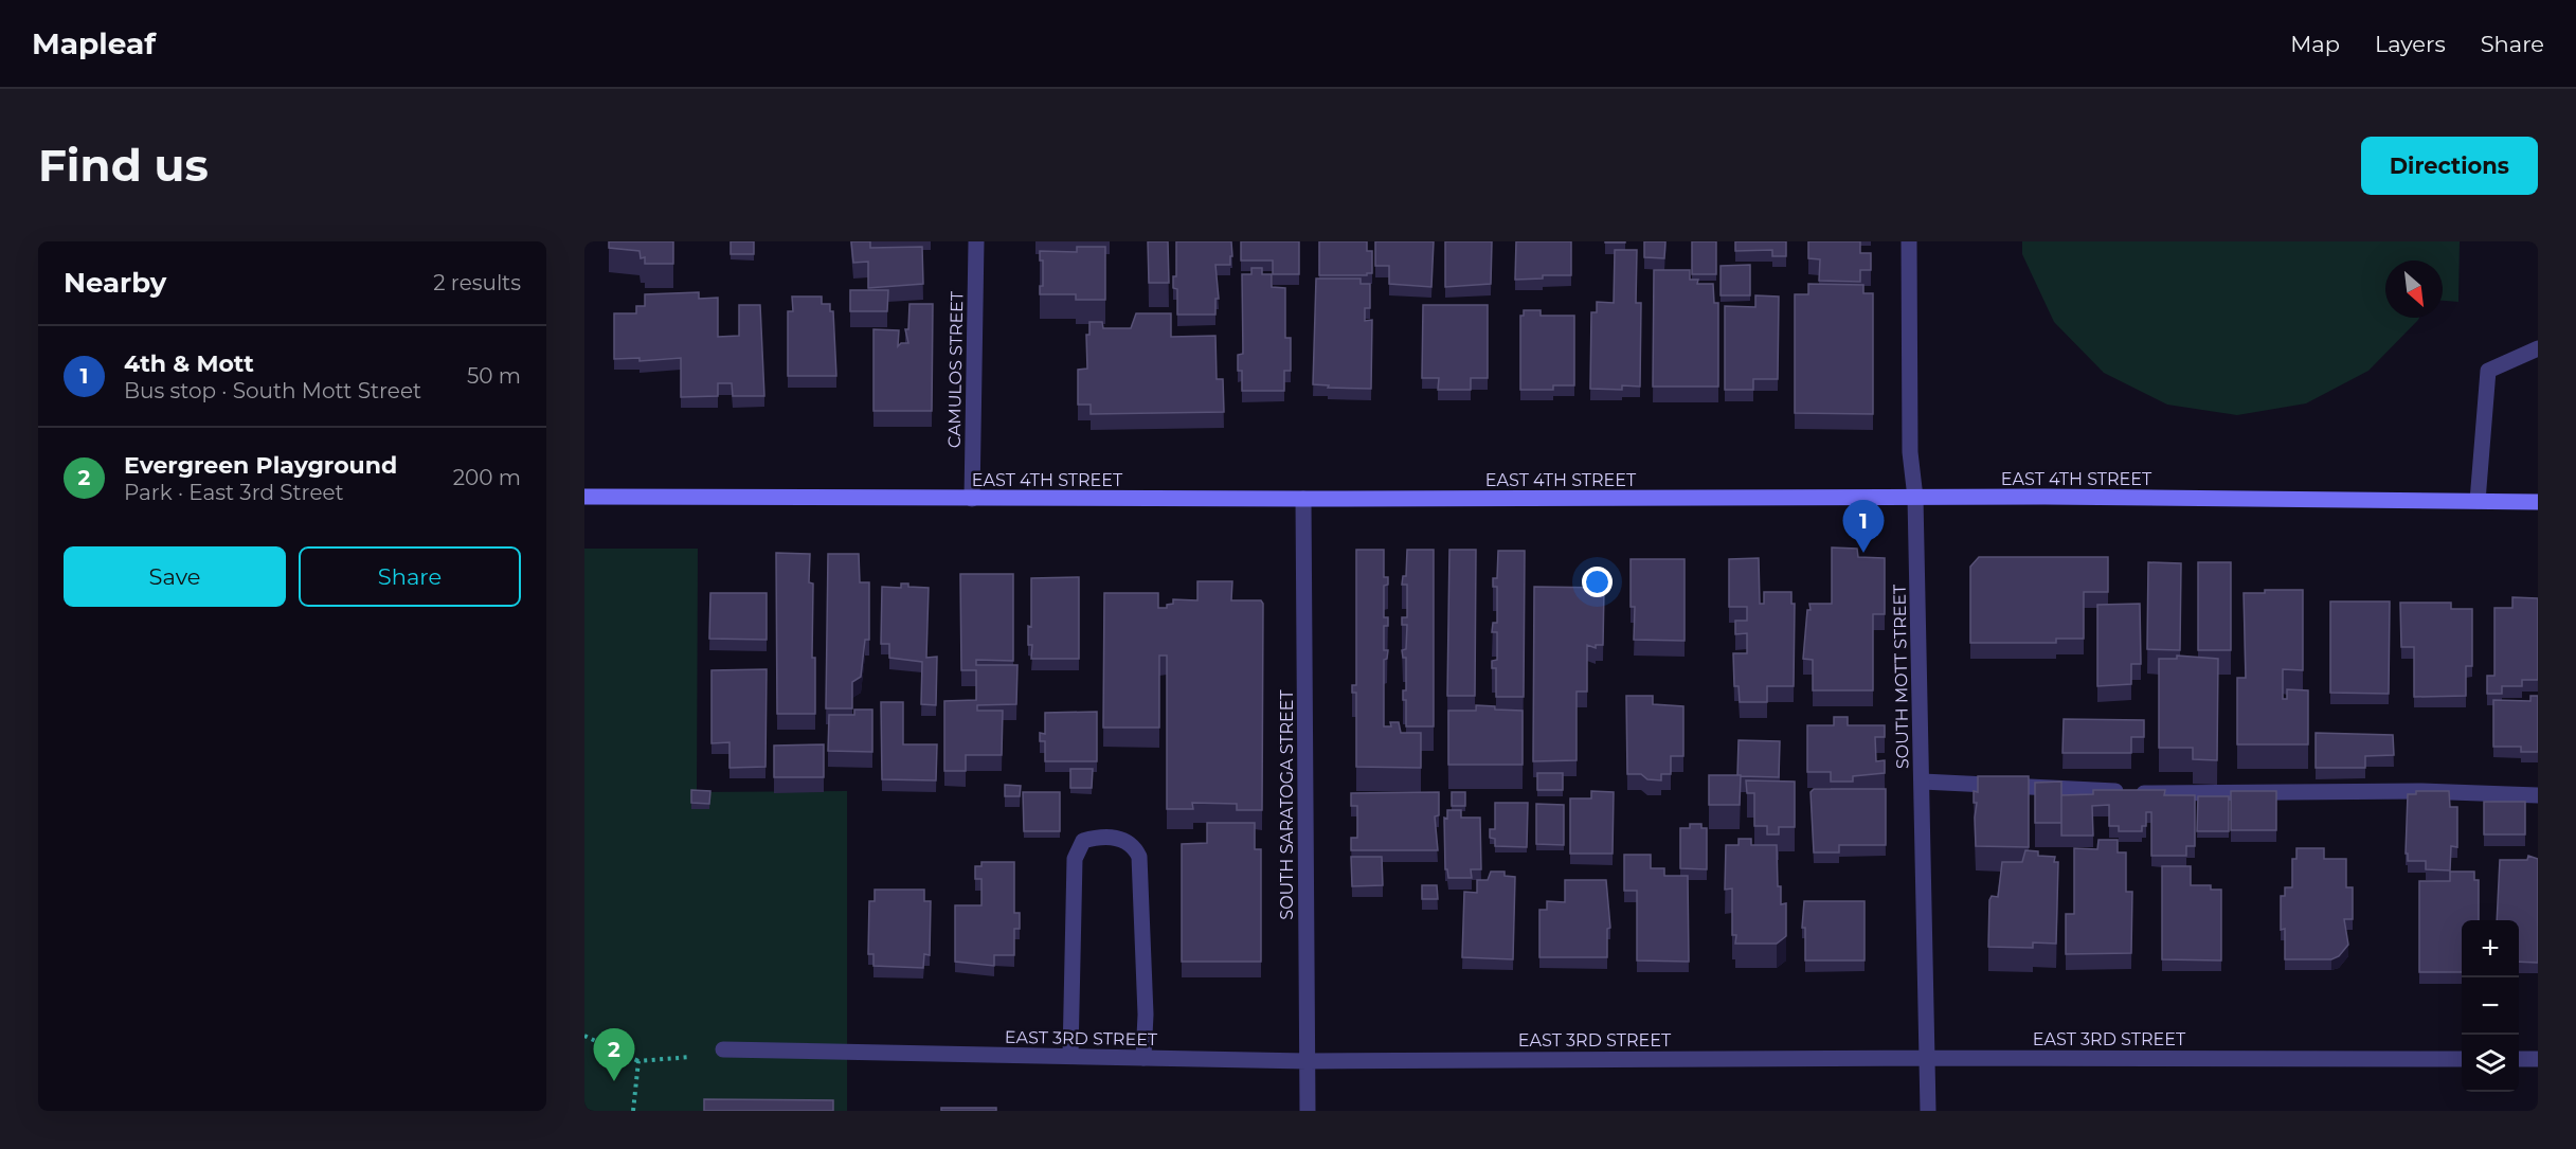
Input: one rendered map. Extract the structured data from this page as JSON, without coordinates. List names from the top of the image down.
{
  "streets": {
    "main road": ["EAST 4TH STREET"],
    "street": [
      "CAMULOS STREET",
      "SOUTH MOTT STREET",
      "SOUTH SARATOGA STREET",
      "EAST 3RD STREET"
    ]
  },
  "crossings": [
    ["CAMULOS STREET", "EAST 4TH STREET"],
    ["EAST 4TH STREET", "SOUTH MOTT STREET"],
    ["EAST 4TH STREET", "SOUTH SARATOGA STREET"],
    ["SOUTH MOTT STREET", "EAST 3RD STREET"],
    ["SOUTH SARATOGA STREET", "EAST 3RD STREET"]
  ],
  "north": "bottom right",
  "page": {
    "header": "Mapleaf",
    "nav": ["Map", "Layers", "Share"],
    "buttons": [
      "Directions",
      ["Save", "Share"]
    ],
    "title": "Find us",
    "heading": ["Nearby", "2 results"],
    "list": [
      {
        "mark": "1",
        "name": "4th & Mott",
        "note": "Bus stop · South Mott Street",
        "value": "50 m"
      },
      {
        "mark": "2",
        "name": "Evergreen Playground",
        "note": "Park · East 3rd Street",
        "value": "200 m"
      }
    ],
    "pins": ["1", "2"],
    "map_buttons": ["+", "−"]
  }
}
